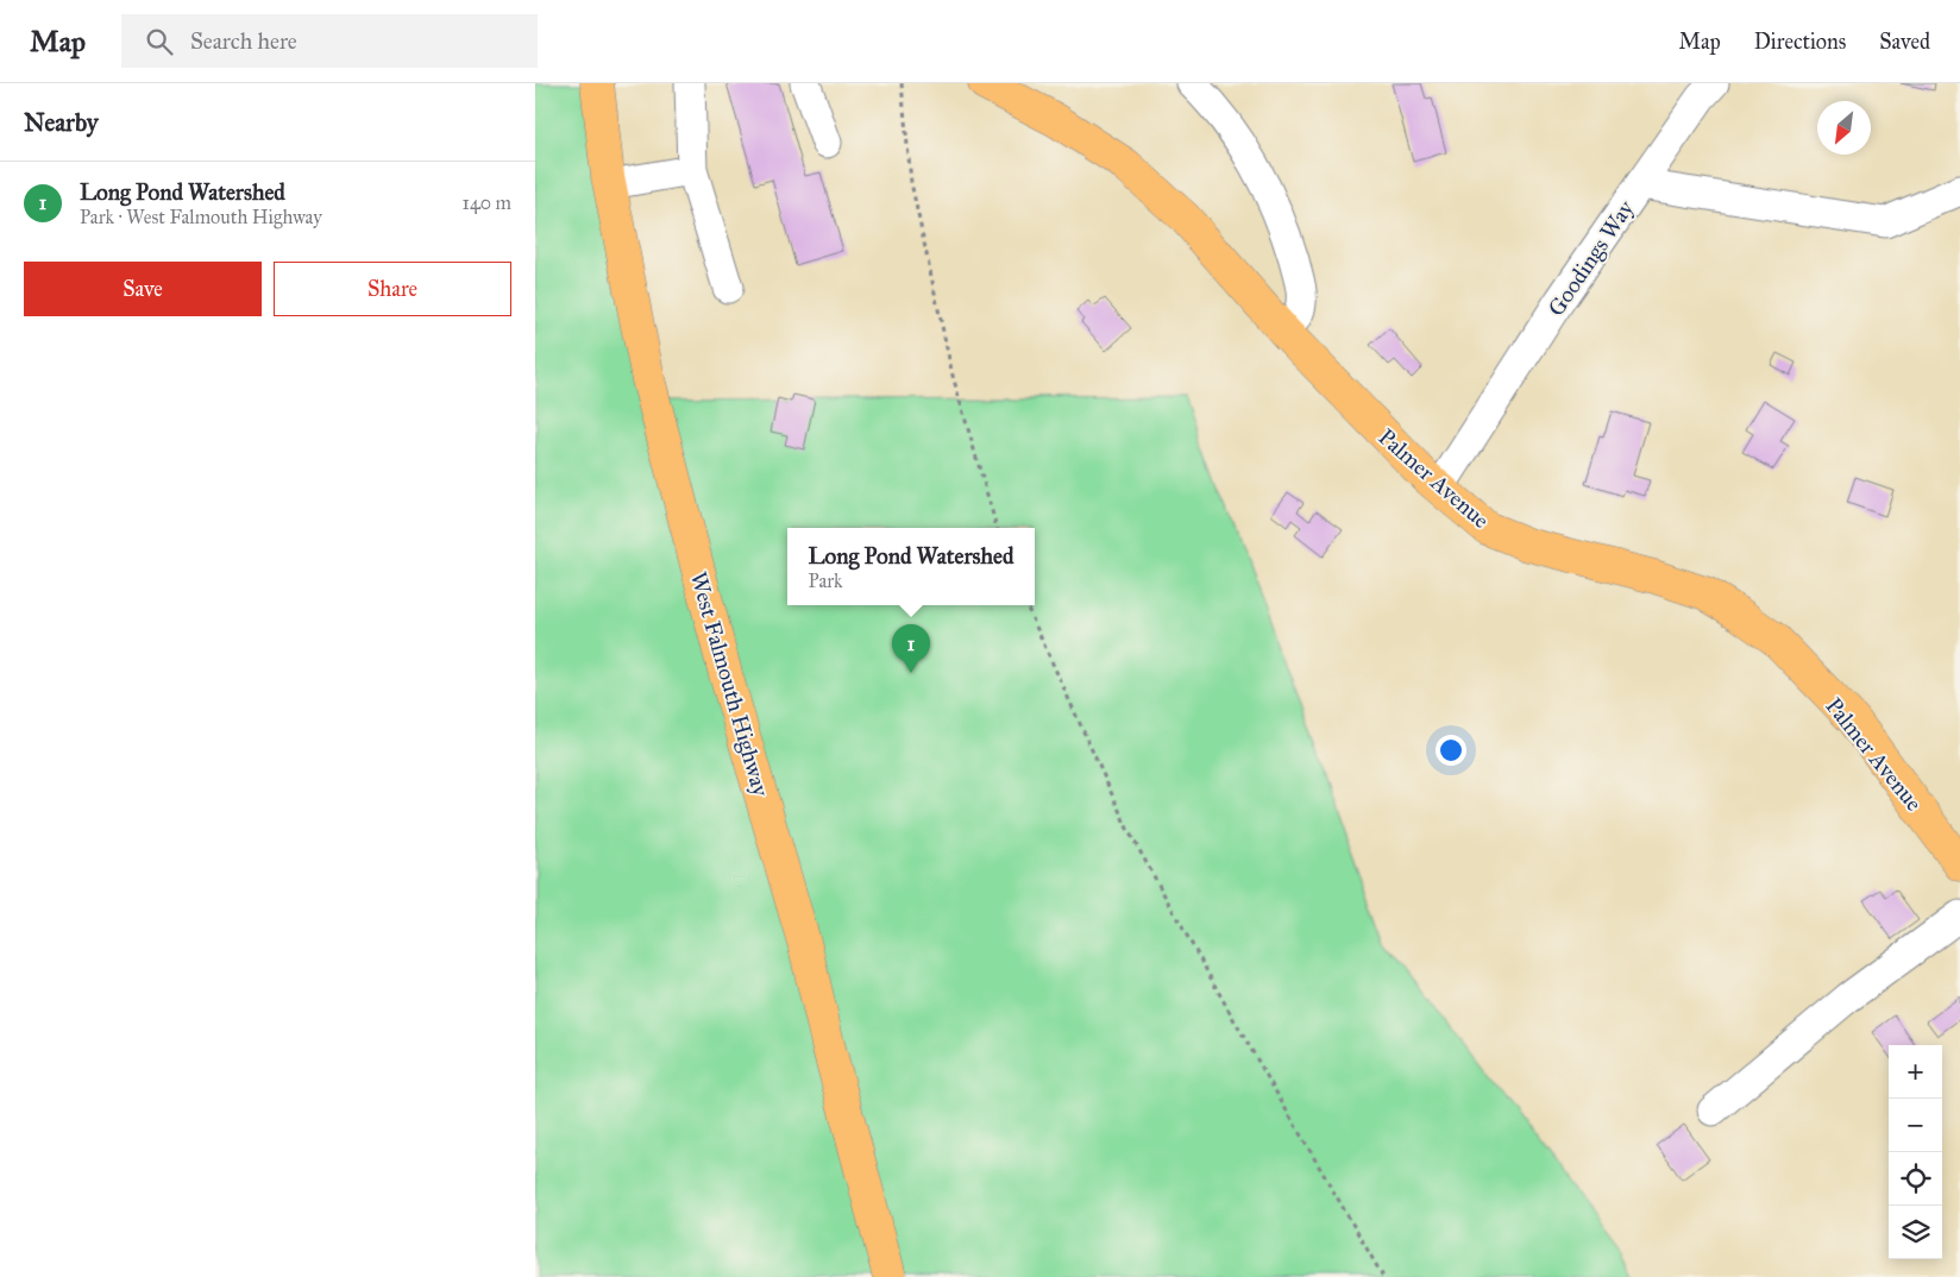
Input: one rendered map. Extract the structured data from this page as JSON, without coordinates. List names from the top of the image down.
{
  "streets": {
    "main road": ["Palmer Avenue", "West Falmouth Highway"],
    "street": ["Goodings Way"]
  },
  "crossings": [
    ["Goodings Way", "Palmer Avenue"]
  ],
  "north": "bottom left",
  "page": {
    "header": "Map",
    "search": "Search here",
    "nav": ["Map", "Directions", "Saved"],
    "heading": "Nearby",
    "list": [
      {
        "mark": "1",
        "name": "Long Pond Watershed",
        "note": "Park · West Falmouth Highway",
        "value": "140 m"
      }
    ],
    "buttons": ["Save", "Share"],
    "popup": ["Long Pond Watershed", "Park"],
    "pins": "1",
    "map_buttons": ["+", "−"]
  }
}
